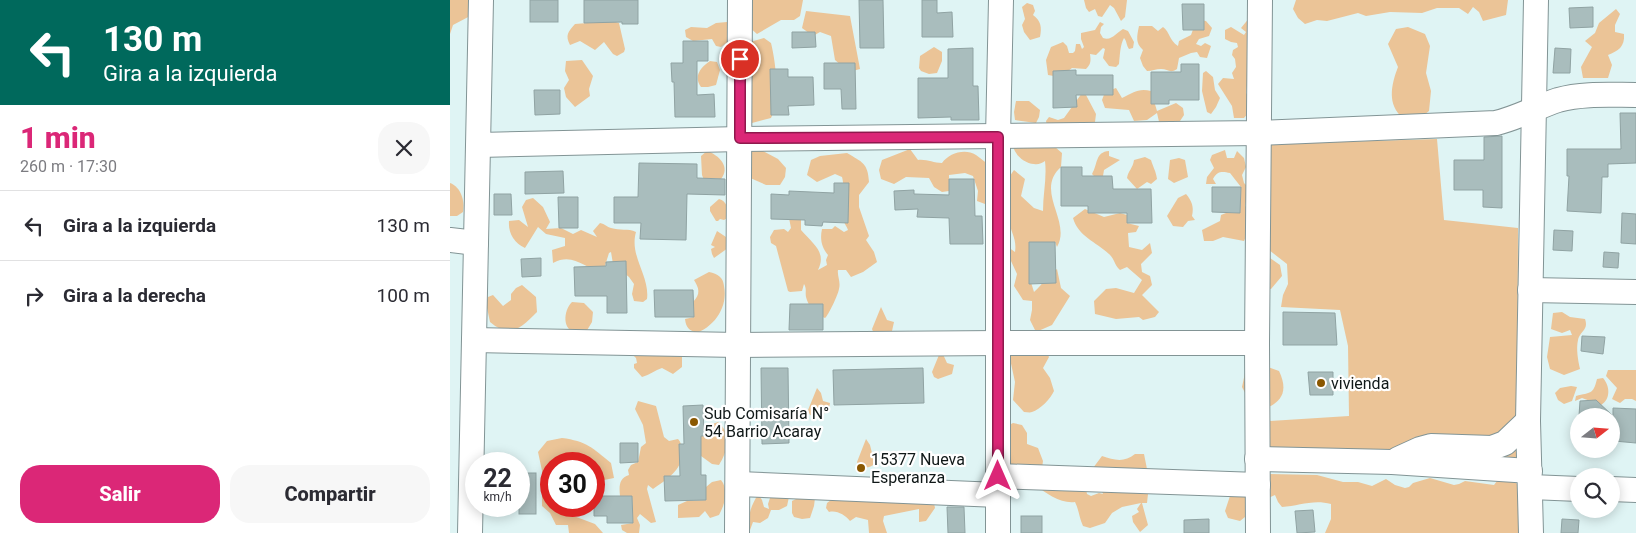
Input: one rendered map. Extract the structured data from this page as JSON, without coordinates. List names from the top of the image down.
{
  "places": ["vivienda", "Sub Comisaría N° 54 Barrio Acaray", "15377 Nueva Esperanza"],
  "north": "right",
  "page": {
    "turn": ["130 m", "Gira a la izquierda"],
    "heading": ["1 min", "260 m · 17:30"],
    "list": [
      {
        "name": "Gira a la izquierda",
        "value": "130 m"
      },
      {
        "name": "Gira a la derecha",
        "value": "100 m"
      }
    ],
    "speed": "22 km/h",
    "limit": "30",
    "buttons": ["Salir", "Compartir"]
  }
}
